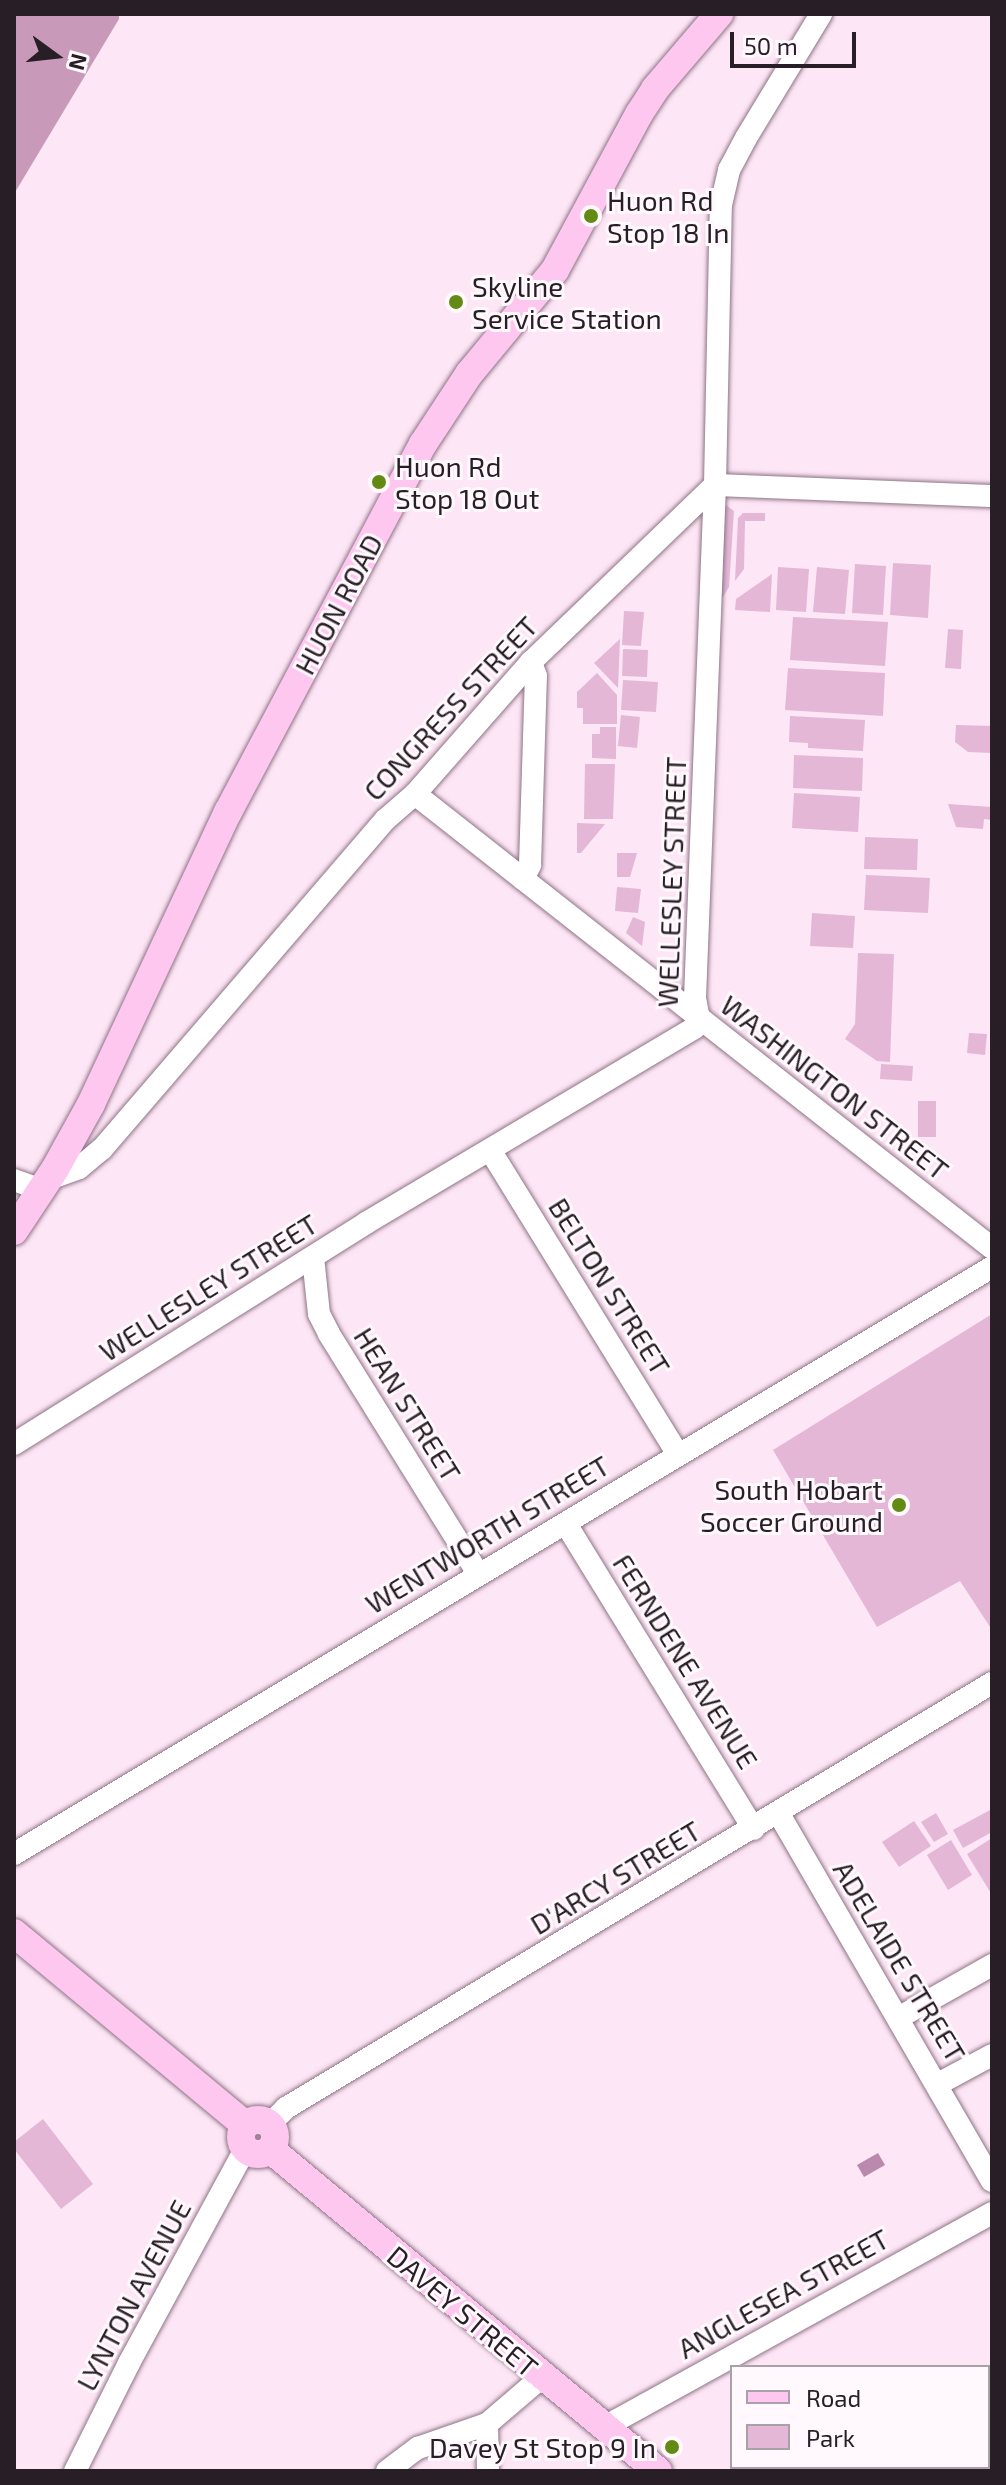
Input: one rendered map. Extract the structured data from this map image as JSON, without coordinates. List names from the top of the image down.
{
  "streets": {
    "main road": ["HUON ROAD", "DAVEY STREET"],
    "street": [
      "CONGRESS STREET",
      "WELLESLEY STREET",
      "WASHINGTON STREET",
      "BELTON STREET",
      "HEAN STREET",
      "WENTWORTH STREET",
      "FERNDENE AVENUE",
      "D'ARCY STREET",
      "ADELAIDE STREET",
      "ANGLESEA STREET",
      "LYNTON AVENUE"
    ]
  },
  "crossings": [
    ["HUON ROAD", "CONGRESS STREET"],
    ["CONGRESS STREET", "WELLESLEY STREET"],
    ["CONGRESS STREET", "WASHINGTON STREET"],
    ["WELLESLEY STREET", "WASHINGTON STREET"],
    ["WELLESLEY STREET", "BELTON STREET"],
    ["WELLESLEY STREET", "HEAN STREET"],
    ["BELTON STREET", "WENTWORTH STREET"],
    ["HEAN STREET", "WENTWORTH STREET"],
    ["WENTWORTH STREET", "FERNDENE AVENUE"],
    ["FERNDENE AVENUE", "D'ARCY STREET"],
    ["D'ARCY STREET", "ADELAIDE STREET"],
    ["D'ARCY STREET", "LYNTON AVENUE"],
    ["D'ARCY STREET", "DAVEY STREET"],
    ["ANGLESEA STREET", "DAVEY STREET"],
    ["LYNTON AVENUE", "DAVEY STREET"]
  ],
  "places": [
    "Huon Rd Stop 18 In",
    "Skyline Service Station",
    "Huon Rd Stop 18 Out",
    "South Hobart Soccer Ground",
    "Davey St Stop 9 In"
  ],
  "legend": ["Road", "Park"],
  "scale_bar": "50 m",
  "north": "right"
}
